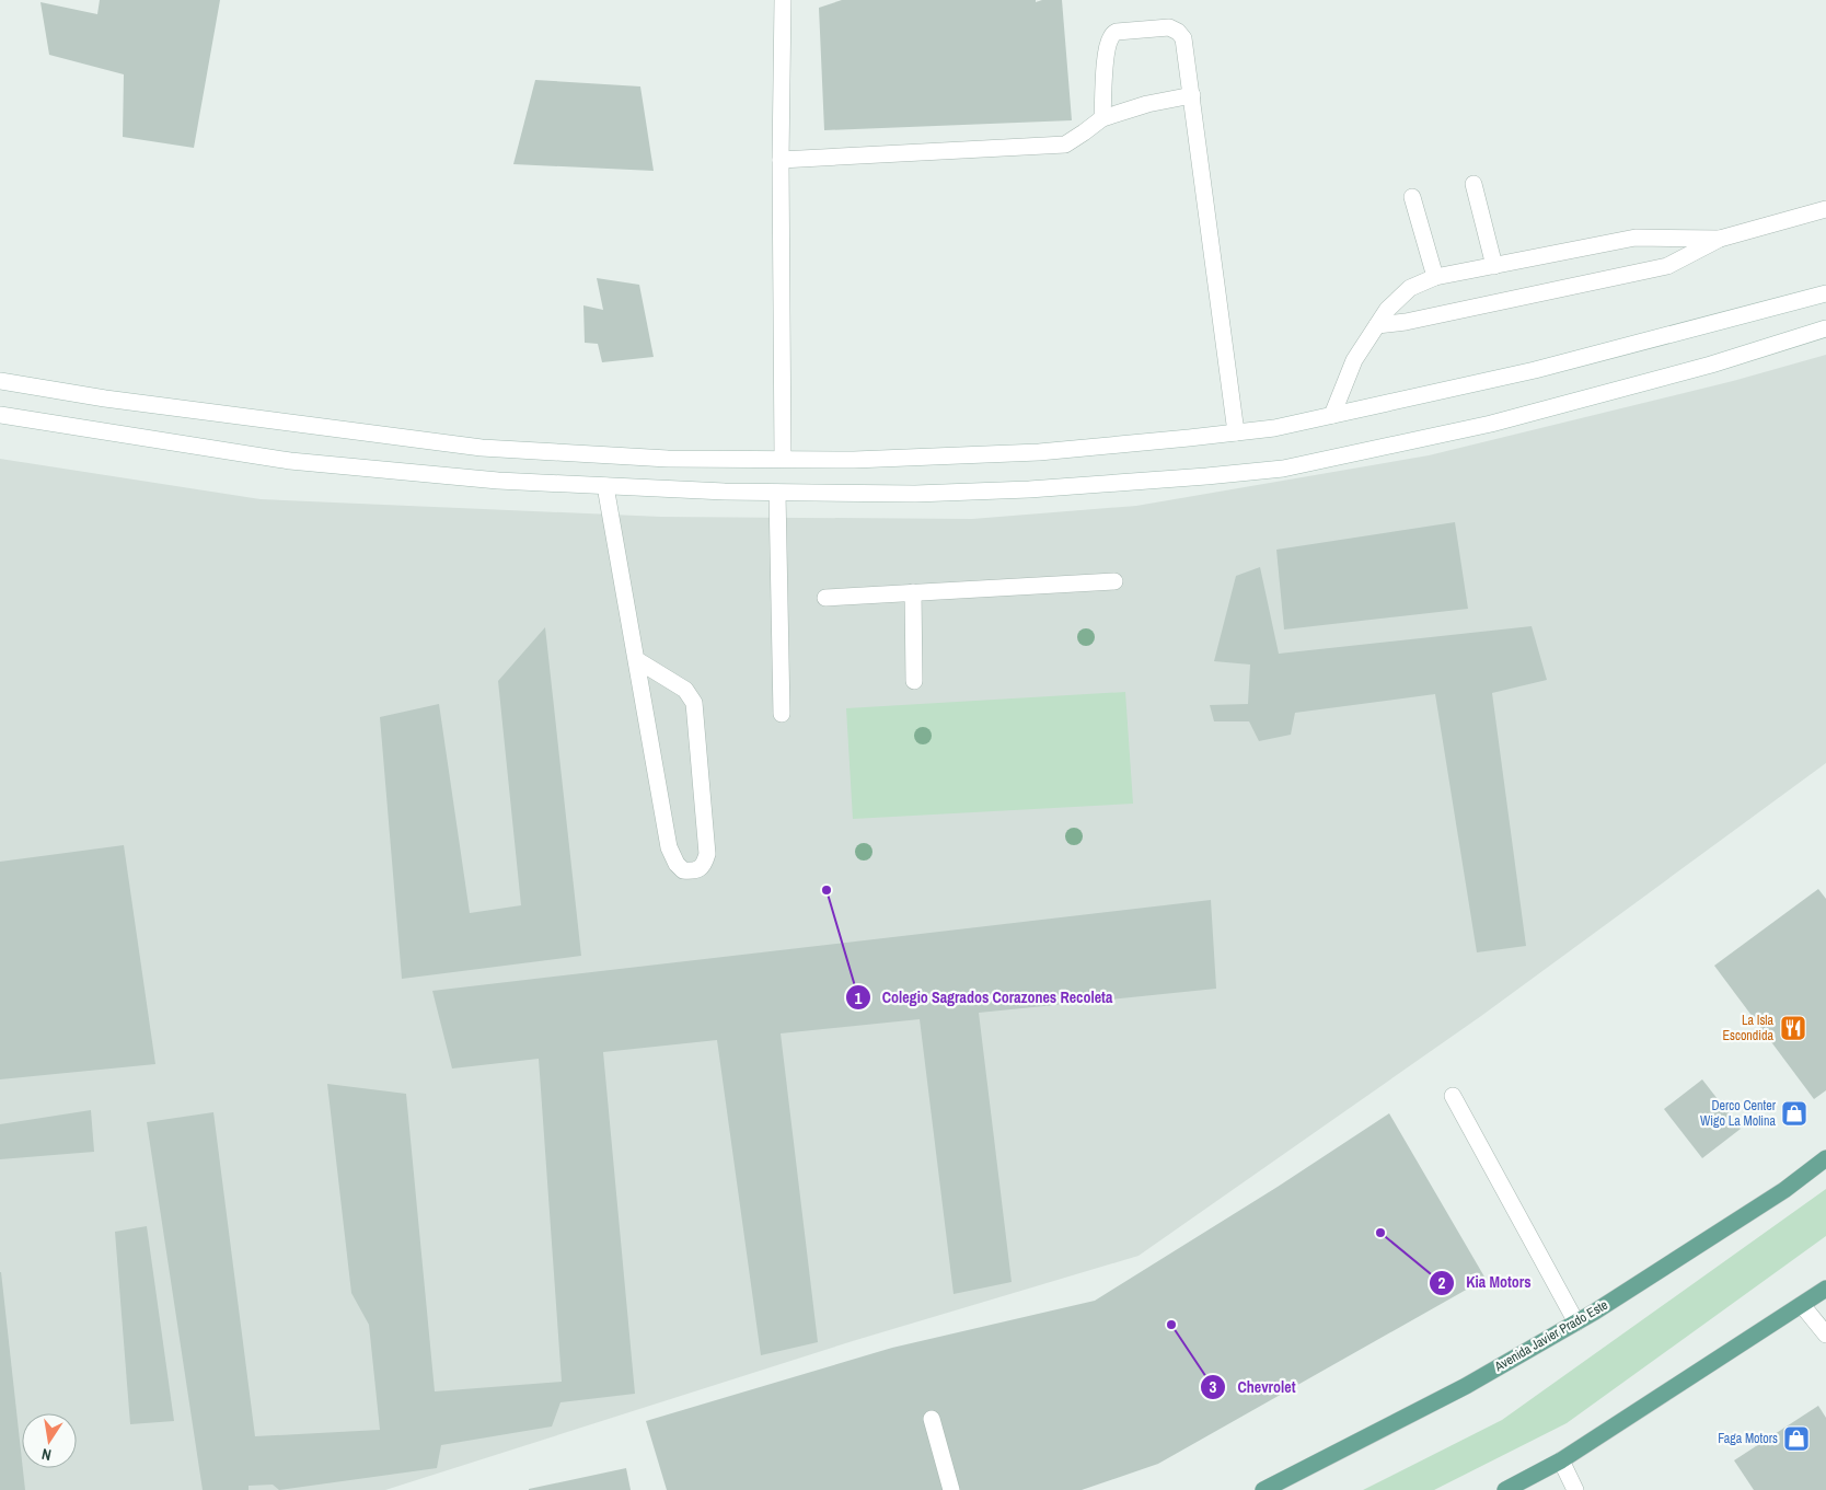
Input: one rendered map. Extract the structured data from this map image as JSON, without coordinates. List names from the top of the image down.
{
  "streets": {
    "main road": ["Avenida Javier Prado Este"]
  },
  "places": {
    "other": ["Colegio Sagrados Corazones Recoleta", "Kia Motors", "Chevrolet"],
    "restaurant": ["La Isla Escondida"],
    "shop": ["Derco Center Wigo La Molina", "Faga Motors"]
  },
  "north": "bottom"
}
